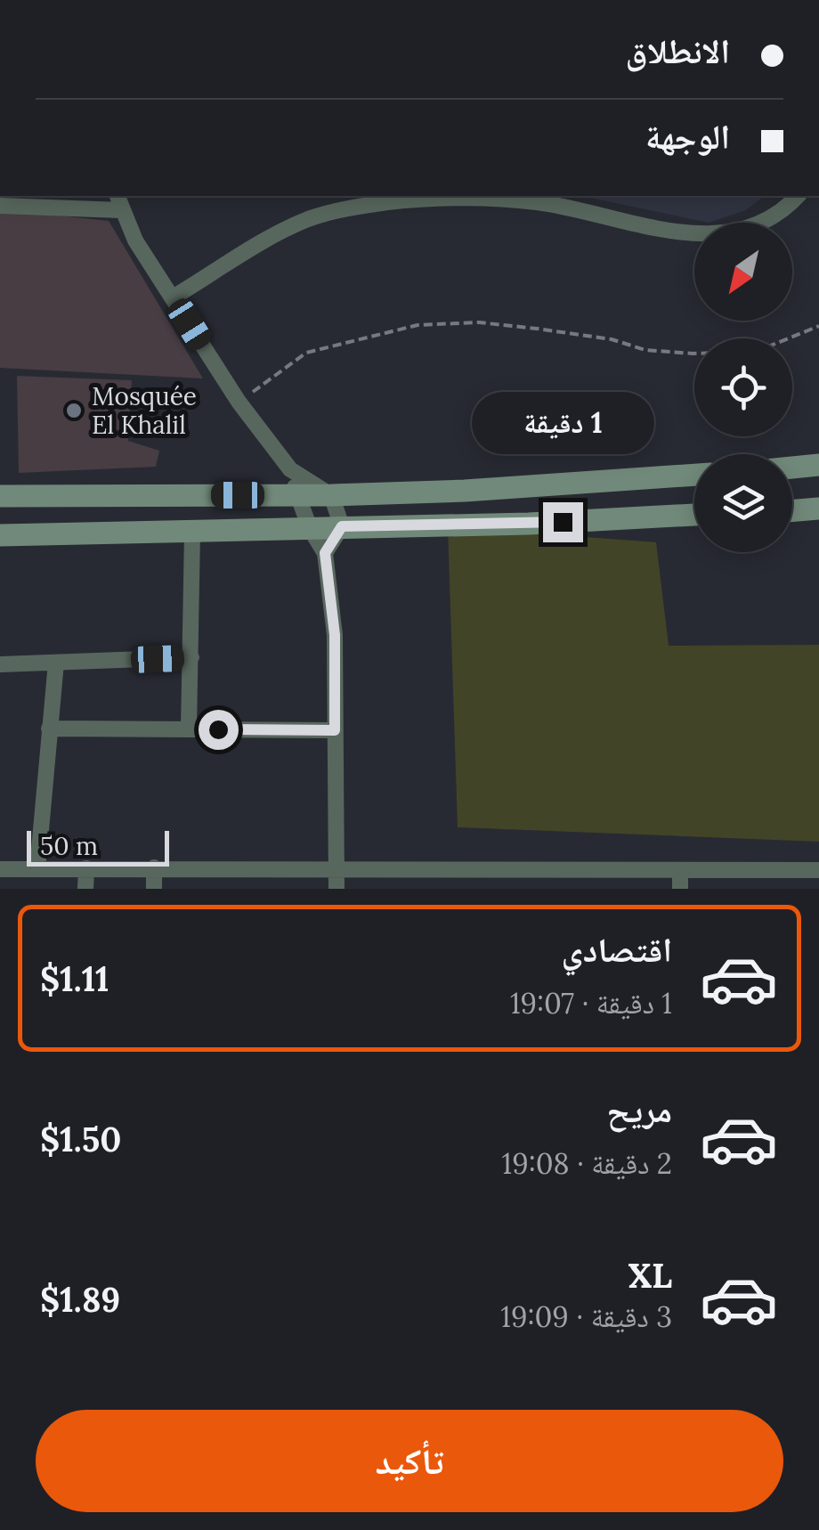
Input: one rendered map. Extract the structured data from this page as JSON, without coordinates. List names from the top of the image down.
{
  "places": ["Mosquée El Khalil"],
  "scale_bar": "50 m",
  "north": "bottom left",
  "page": {
    "banner": ["الانطلاق", "الوجهة"],
    "bubble": "1 دقيقة",
    "scale": "50 m",
    "list": [
      {
        "name": "اقتصادي",
        "note": "1 دقيقة · 19:07",
        "value": "$1.11"
      },
      {
        "name": "مريح",
        "note": "2 دقيقة · 19:08",
        "value": "$1.50"
      },
      {
        "name": "XL",
        "note": "3 دقيقة · 19:09",
        "value": "$1.89"
      }
    ],
    "buttons": "تأكيد"
  }
}
